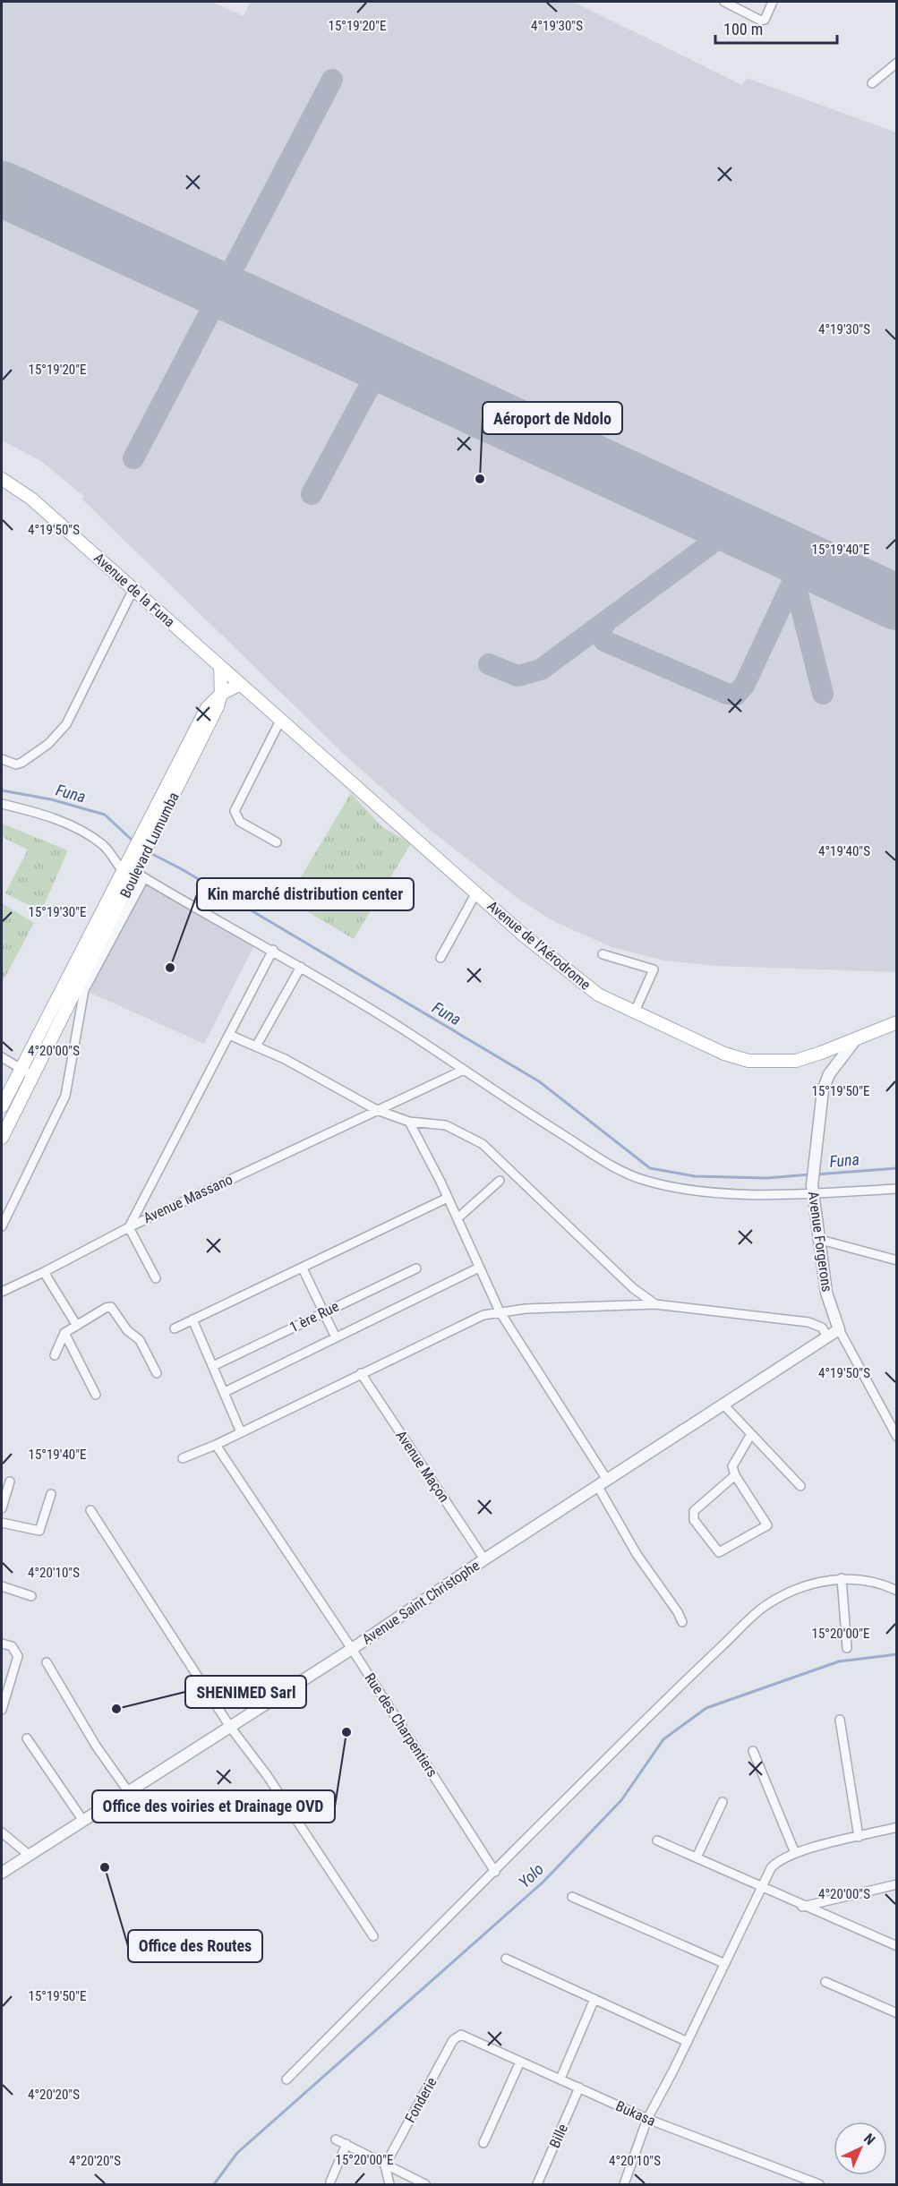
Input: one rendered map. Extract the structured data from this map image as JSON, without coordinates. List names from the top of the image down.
{
  "streets": {
    "main road": ["Avenue de la Funa", "Boulevard Lumumba", "Avenue de l’Aérodrome"],
    "street": [
      "Avenue Massano",
      "Avenue Forgerons",
      "1 ère Rue",
      "Avenue Maçon",
      "Avenue Saint Christophe",
      "Rue des Charpentiers",
      "Fonderie",
      "Bukasa",
      "Bille"
    ]
  },
  "crossings": [
    ["Avenue de la Funa", "Boulevard Lumumba"],
    ["Avenue de la Funa", "Avenue de l’Aérodrome"],
    ["Boulevard Lumumba", "Avenue de l’Aérodrome"],
    ["Avenue de l’Aérodrome", "Avenue Forgerons"],
    ["Avenue Forgerons", "Avenue Saint Christophe"],
    ["Avenue Maçon", "Avenue Saint Christophe"],
    ["Avenue Saint Christophe", "Rue des Charpentiers"],
    ["Fonderie", "Bukasa"],
    ["Bukasa", "Bille"]
  ],
  "water": ["Funa", "Yolo"],
  "places": [
    "Aéroport de Ndolo",
    "Kin marché distribution center",
    "SHENIMED Sarl",
    "Office des voiries et Drainage OVD",
    "Office des Routes"
  ],
  "scale_bar": "100 m",
  "north": "top right",
  "coordinates": [
    "4°19'30\"S",
    "15°19'20\"E",
    "4°19'50\"S",
    "15°19'40\"E",
    "4°19'40\"S",
    "15°19'30\"E",
    "4°20'00\"S",
    "15°19'50\"E",
    "4°20'10\"S",
    "15°20'00\"E",
    "4°20'20\"S"
  ]
}
